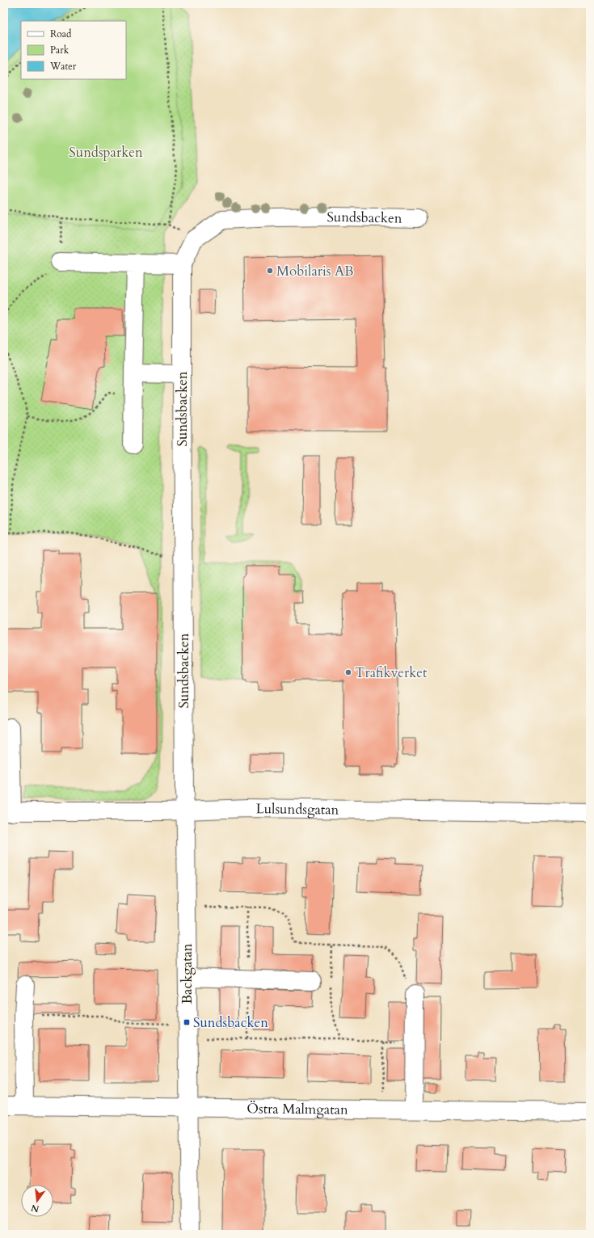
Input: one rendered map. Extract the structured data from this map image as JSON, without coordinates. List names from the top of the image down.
{
  "streets": {
    "street": [
      "Sundsbacken",
      "Lulsundsgatan",
      "Backgatan",
      "Östra Malmgatan"
    ]
  },
  "crossings": [
    ["Sundsbacken", "Lulsundsgatan"],
    ["Sundsbacken", "Backgatan"],
    ["Lulsundsgatan", "Backgatan"],
    ["Backgatan", "Östra Malmgatan"]
  ],
  "parks": ["Sundsparken"],
  "places": {
    "other": ["Mobilaris AB", "Trafikverket"],
    "transit": ["Sundsbacken"]
  },
  "legend": ["Road", "Park", "Water"],
  "north": "bottom"
}
